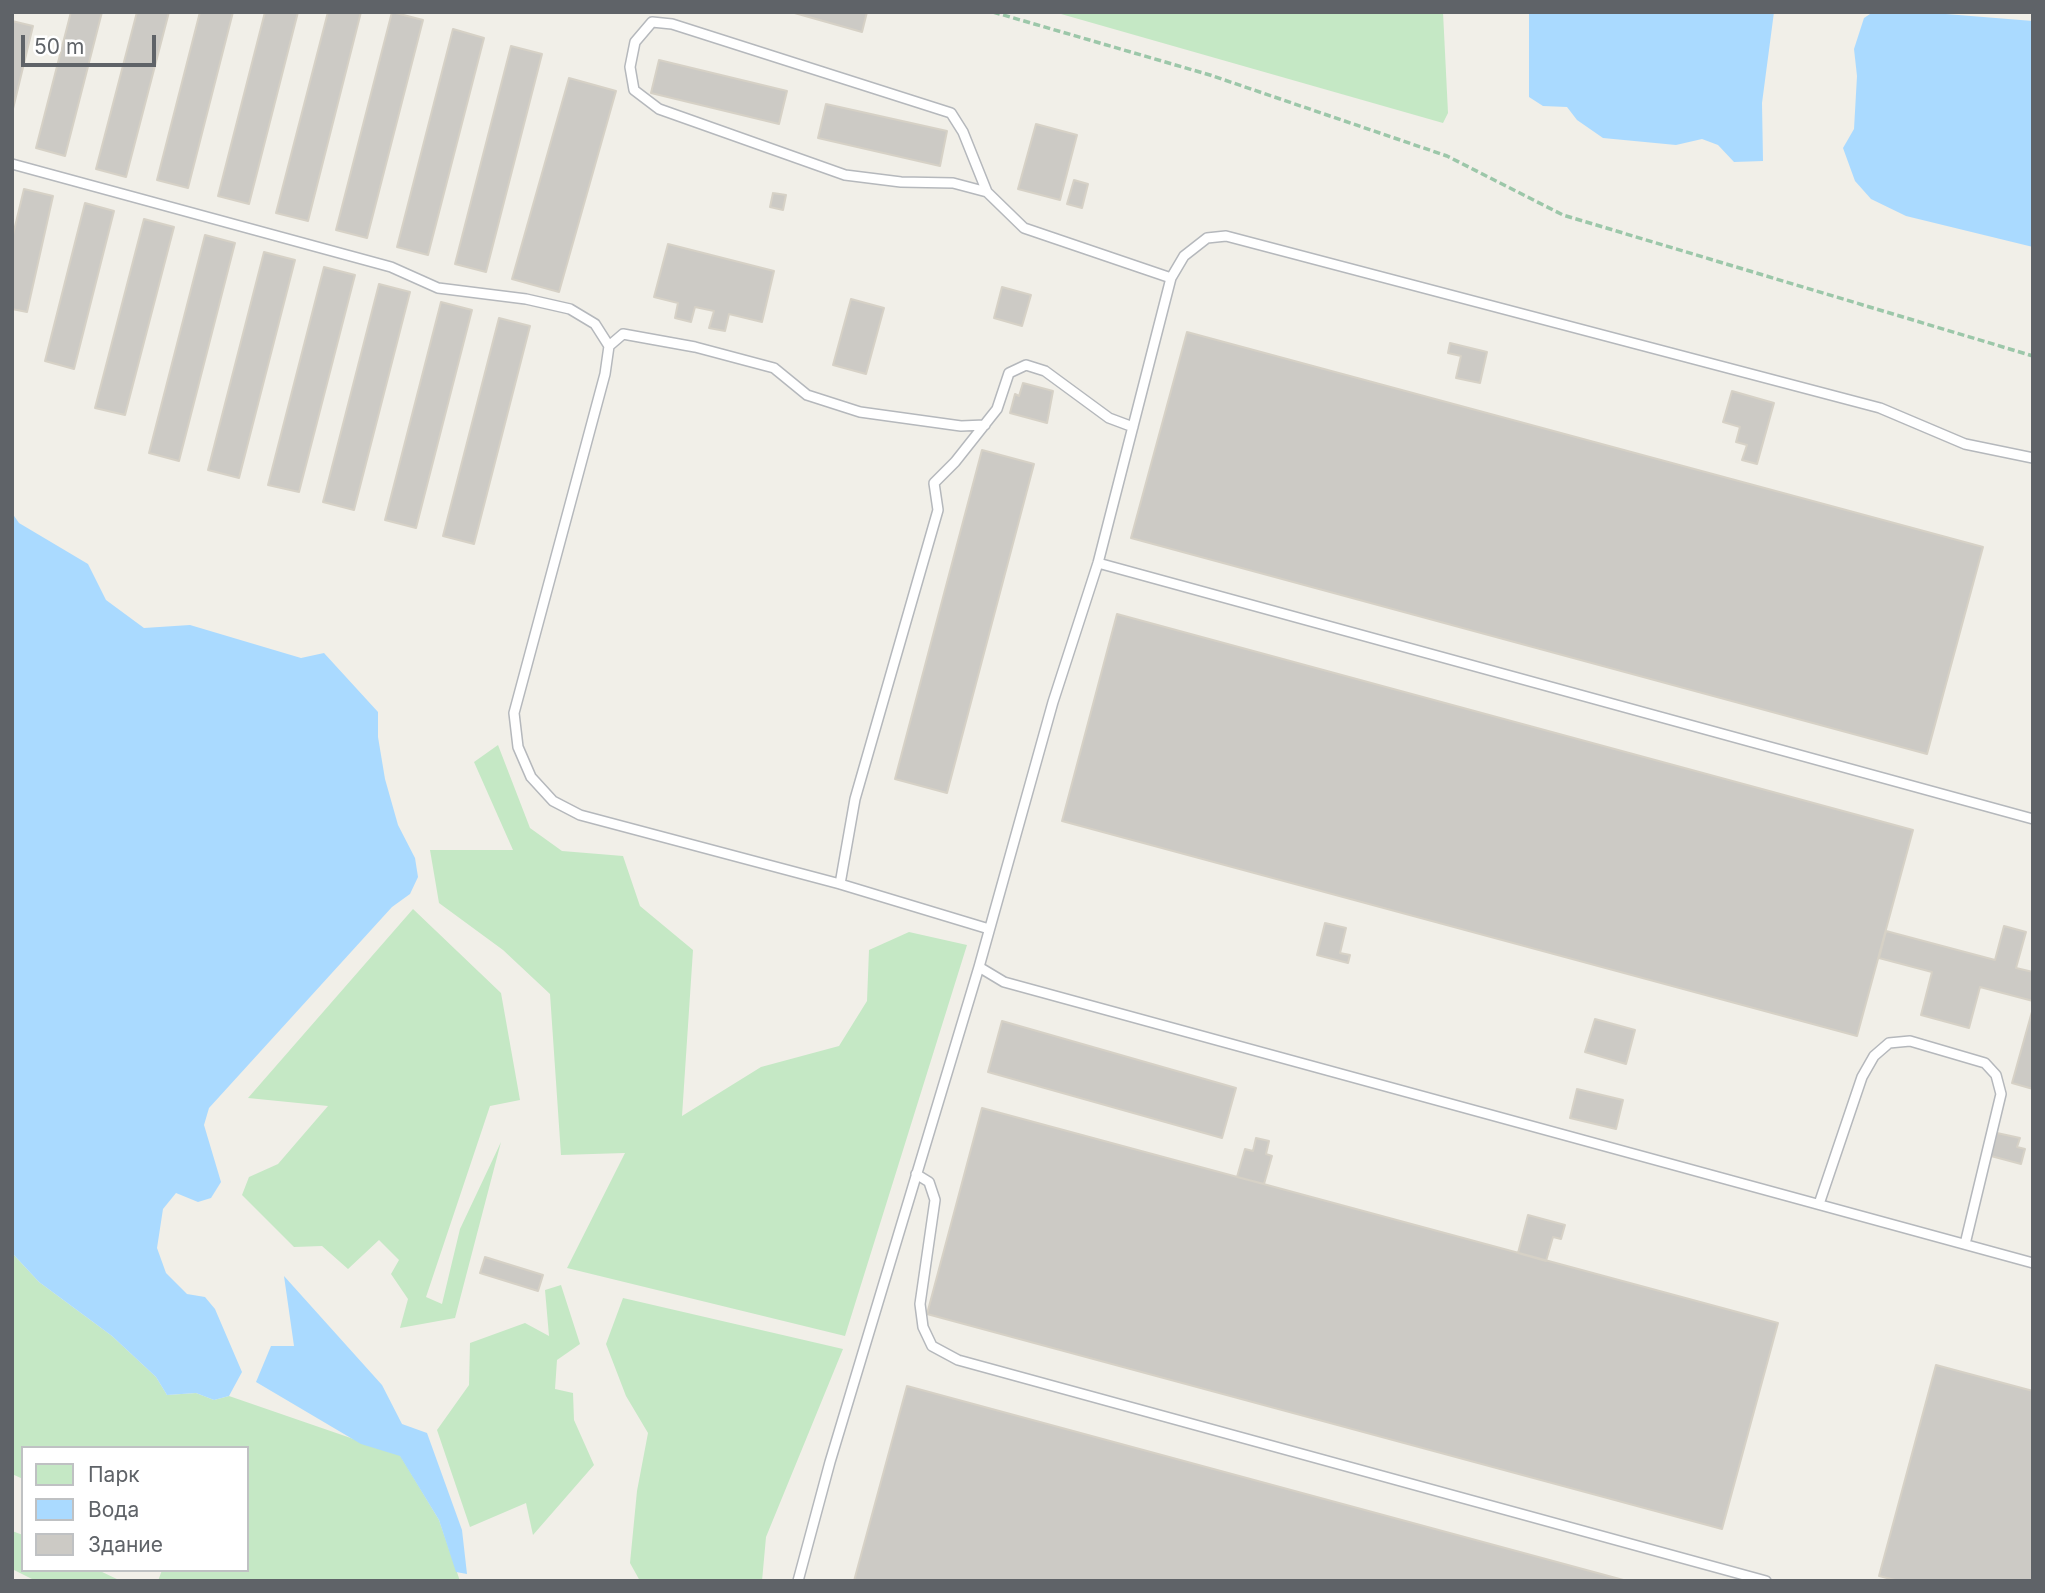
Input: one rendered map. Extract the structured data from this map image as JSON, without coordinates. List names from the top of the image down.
{
  "legend": ["Парк", "Вода", "Здание"],
  "scale_bar": "50 m"
}
